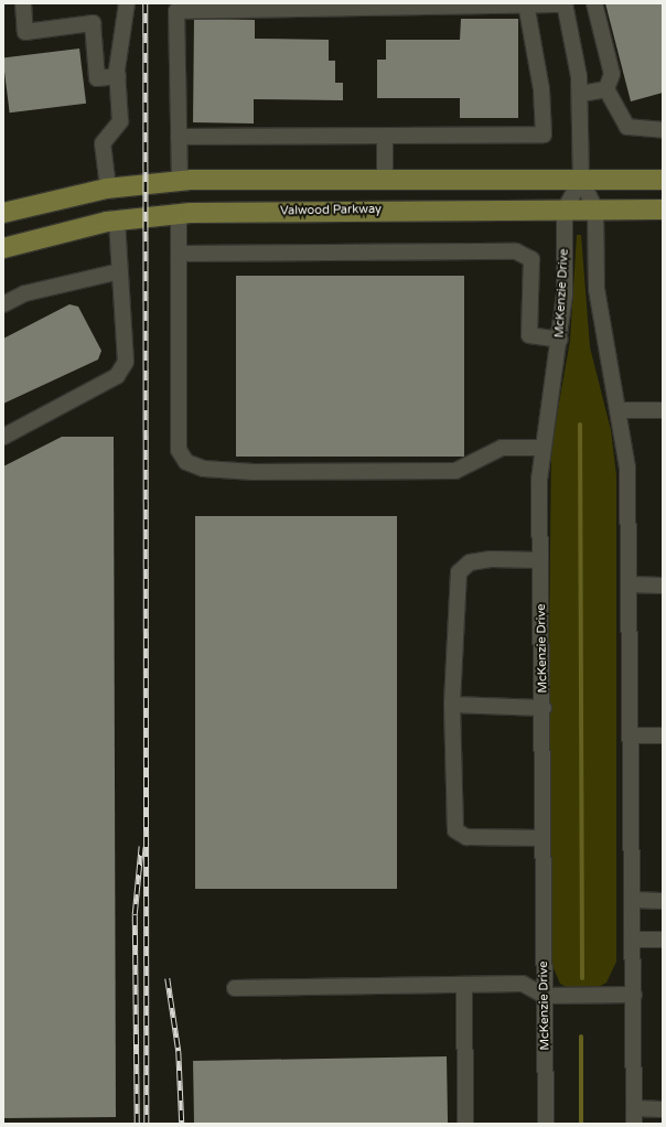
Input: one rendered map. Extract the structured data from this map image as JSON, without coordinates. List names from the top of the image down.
{
  "streets": {
    "main road": ["Valwood Parkway"],
    "street": ["McKenzie Drive"]
  },
  "crossings": [
    ["Valwood Parkway", "McKenzie Drive"]
  ]
}
